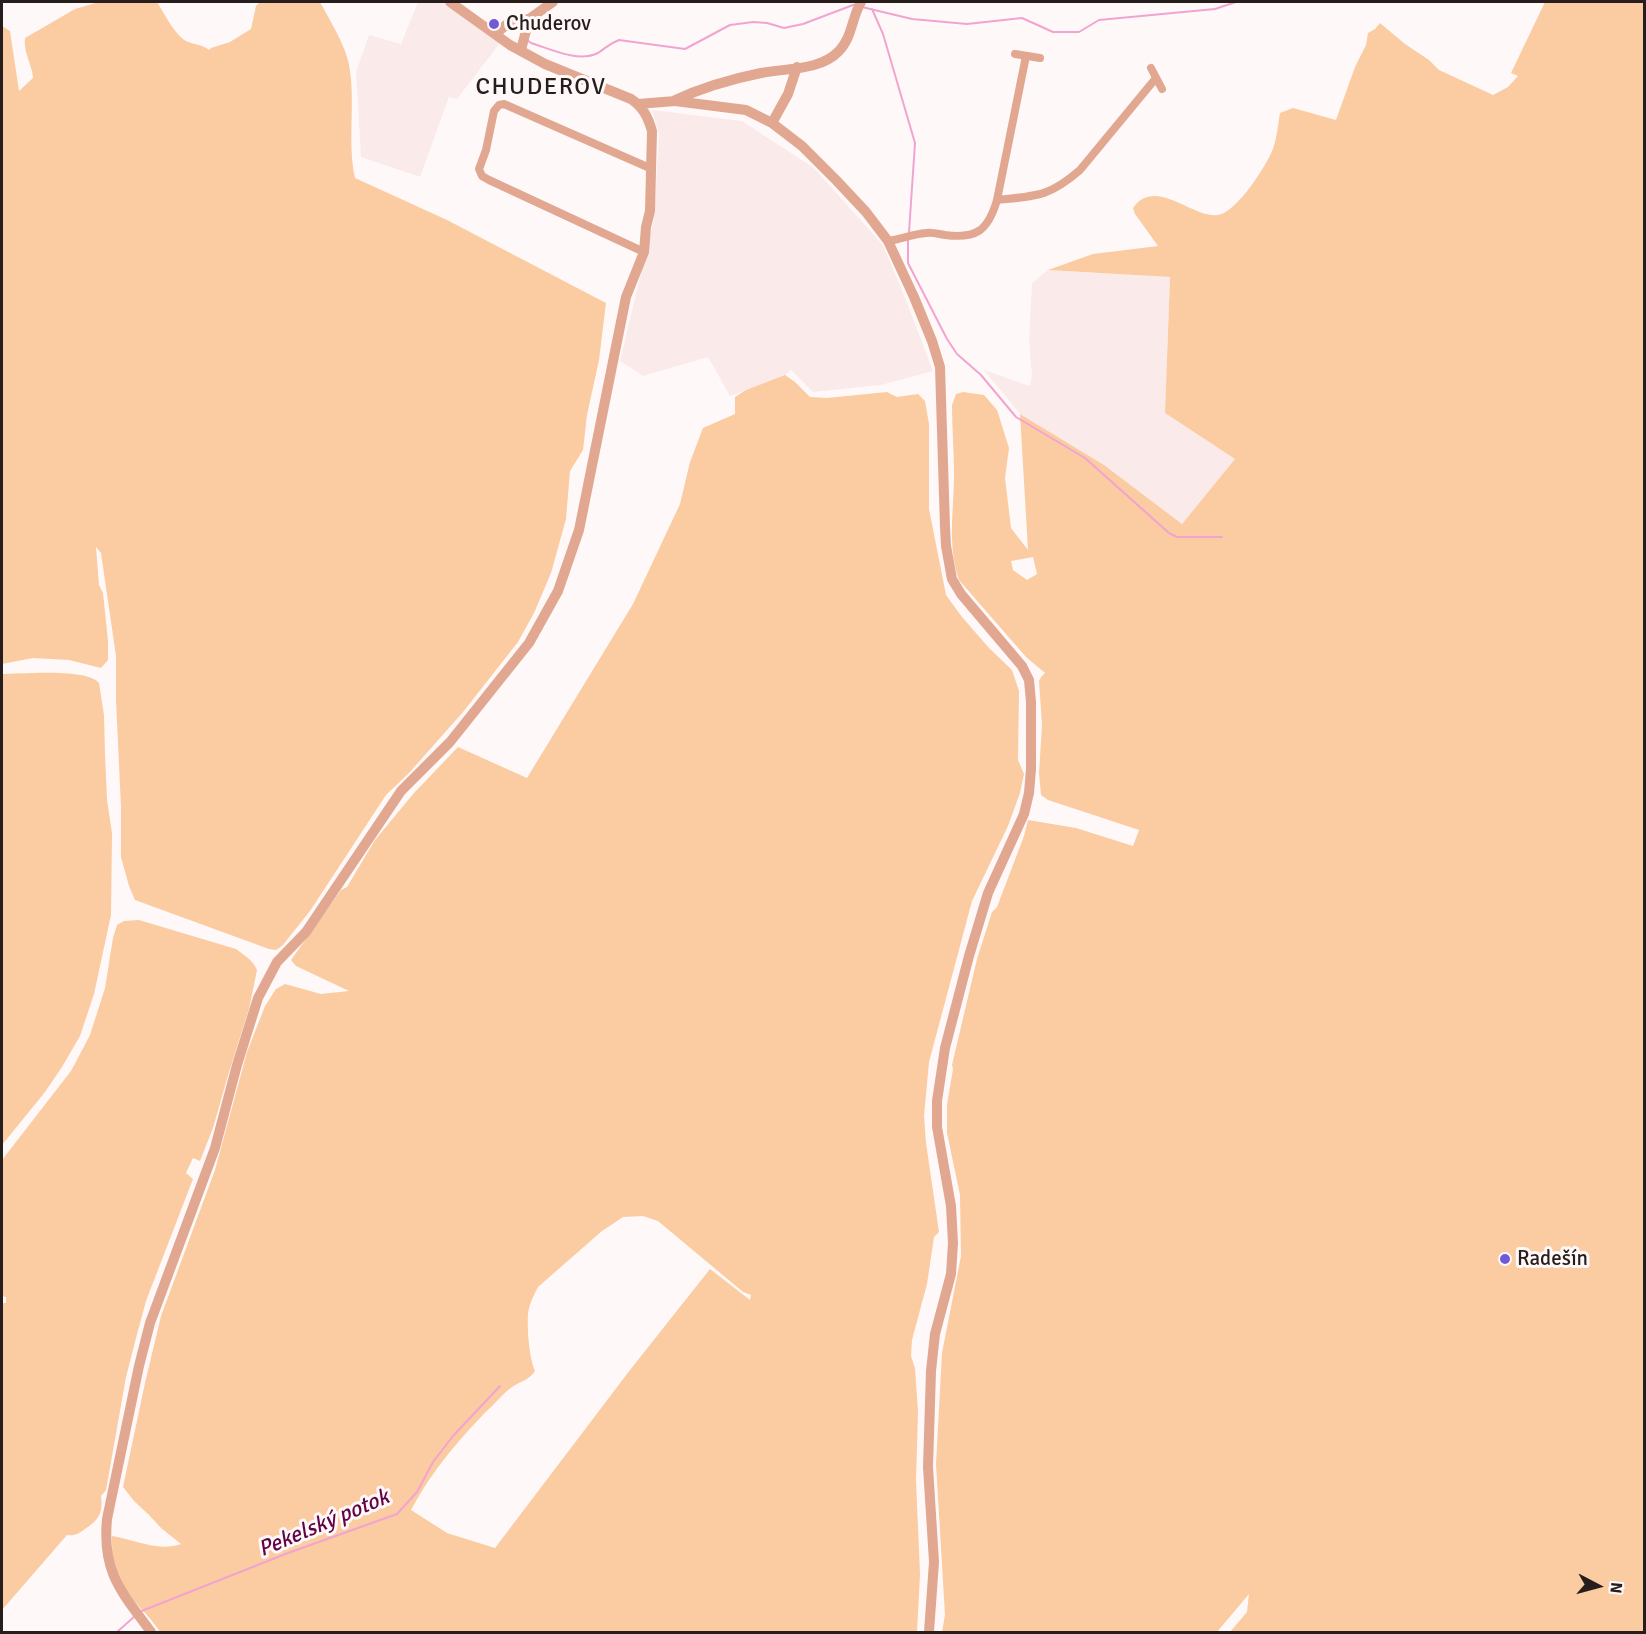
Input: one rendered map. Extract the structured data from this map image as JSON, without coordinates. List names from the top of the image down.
{
  "districts": ["CHUDEROV"],
  "water": ["Pekelský potok"],
  "places": ["Chuderov", "Radešín"],
  "north": "right"
}
